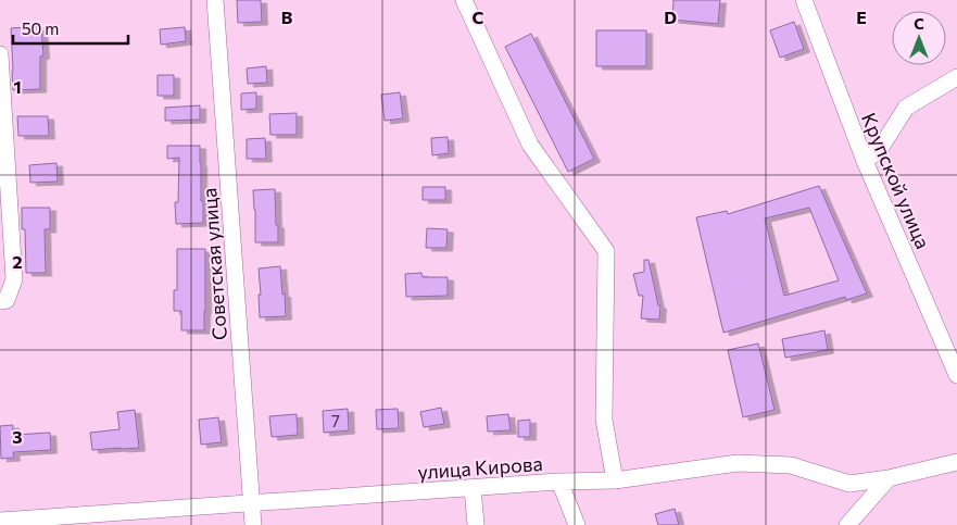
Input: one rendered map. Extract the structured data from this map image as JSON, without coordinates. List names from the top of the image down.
{
  "streets": {
    "street": ["Крупской улица", "Советская улица", "улица Кирова"]
  },
  "crossings": [
    ["Советская улица", "улица Кирова"]
  ],
  "house_numbers": ["7"],
  "scale_bar": "50 m",
  "north": "top",
  "grid": {
    "columns": [
      "B",
      "C",
      "D",
      "E"
    ],
    "rows": ["1", "2", "3"]
  }
}
